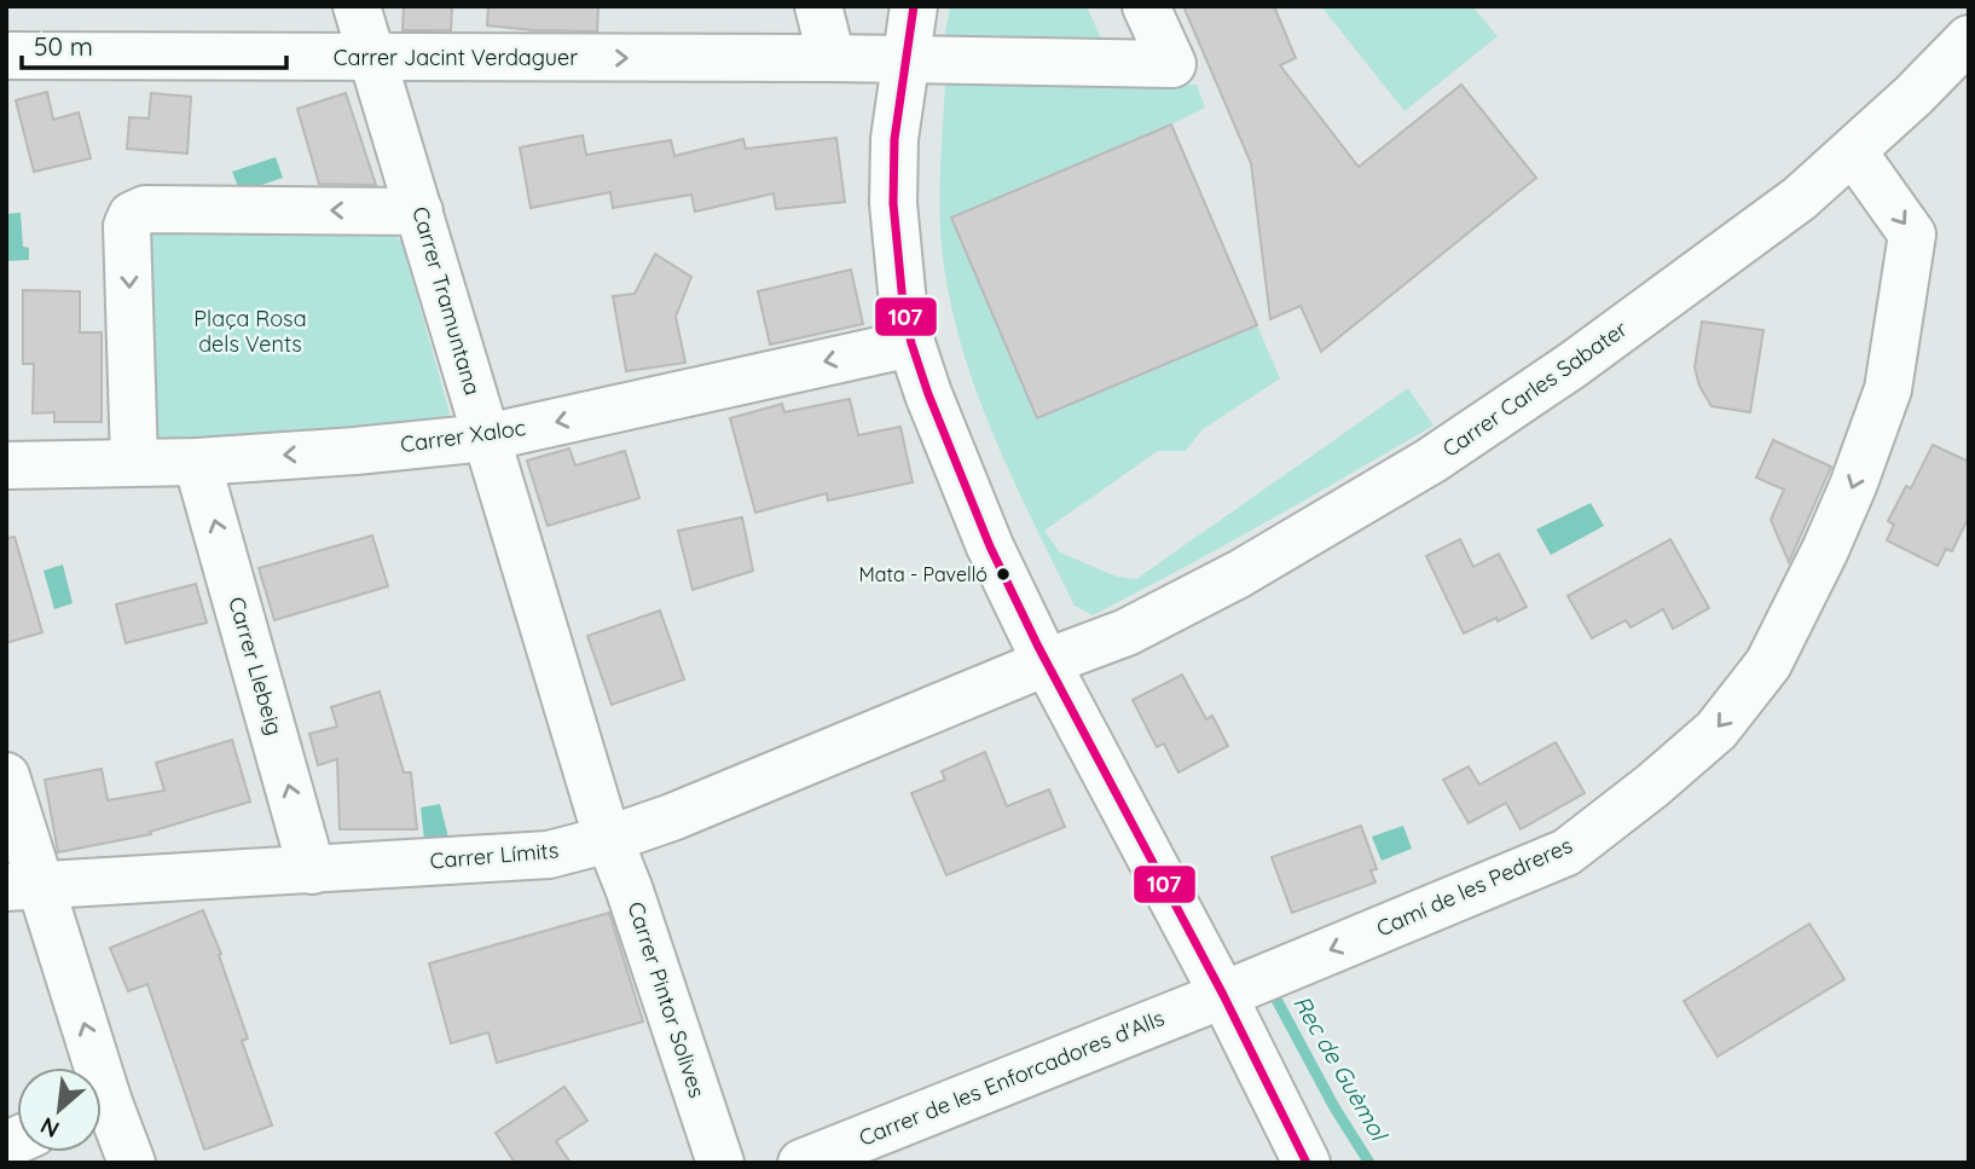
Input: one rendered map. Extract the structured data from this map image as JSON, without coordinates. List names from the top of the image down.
{
  "streets": {
    "street": [
      "Carrer Jacint Verdaguer",
      "Carrer Tramuntana",
      "Carrer Carles Sabater",
      "Carrer Xaloc",
      "Carrer Llebeig",
      "Carrer Límits",
      "Camí de les Pedreres",
      "Carrer Pintor Solives",
      "Carrer de les Enforcadores d'Alls"
    ]
  },
  "crossings": [
    ["Carrer Jacint Verdaguer", "Carrer Tramuntana"],
    ["Carrer Tramuntana", "Carrer Xaloc"],
    ["Carrer Tramuntana", "Carrer Límits"],
    ["Carrer Tramuntana", "Carrer Pintor Solives"],
    ["Carrer Carles Sabater", "Carrer Límits"],
    ["Carrer Carles Sabater", "Camí de les Pedreres"],
    ["Carrer Xaloc", "Carrer Llebeig"],
    ["Carrer Llebeig", "Carrer Límits"],
    ["Carrer Límits", "Carrer Pintor Solives"],
    ["Camí de les Pedreres", "Carrer de les Enforcadores d'Alls"]
  ],
  "one_way": ["Carrer Jacint Verdaguer", "Carrer Xaloc", "Camí de les Pedreres"],
  "water": ["Rec de Guèmol"],
  "parks": ["Plaça Rosa dels Vents"],
  "places": ["Mata - Pavelló"],
  "lines": ["transit line 107"],
  "scale_bar": "50 m",
  "north": "bottom left"
}
